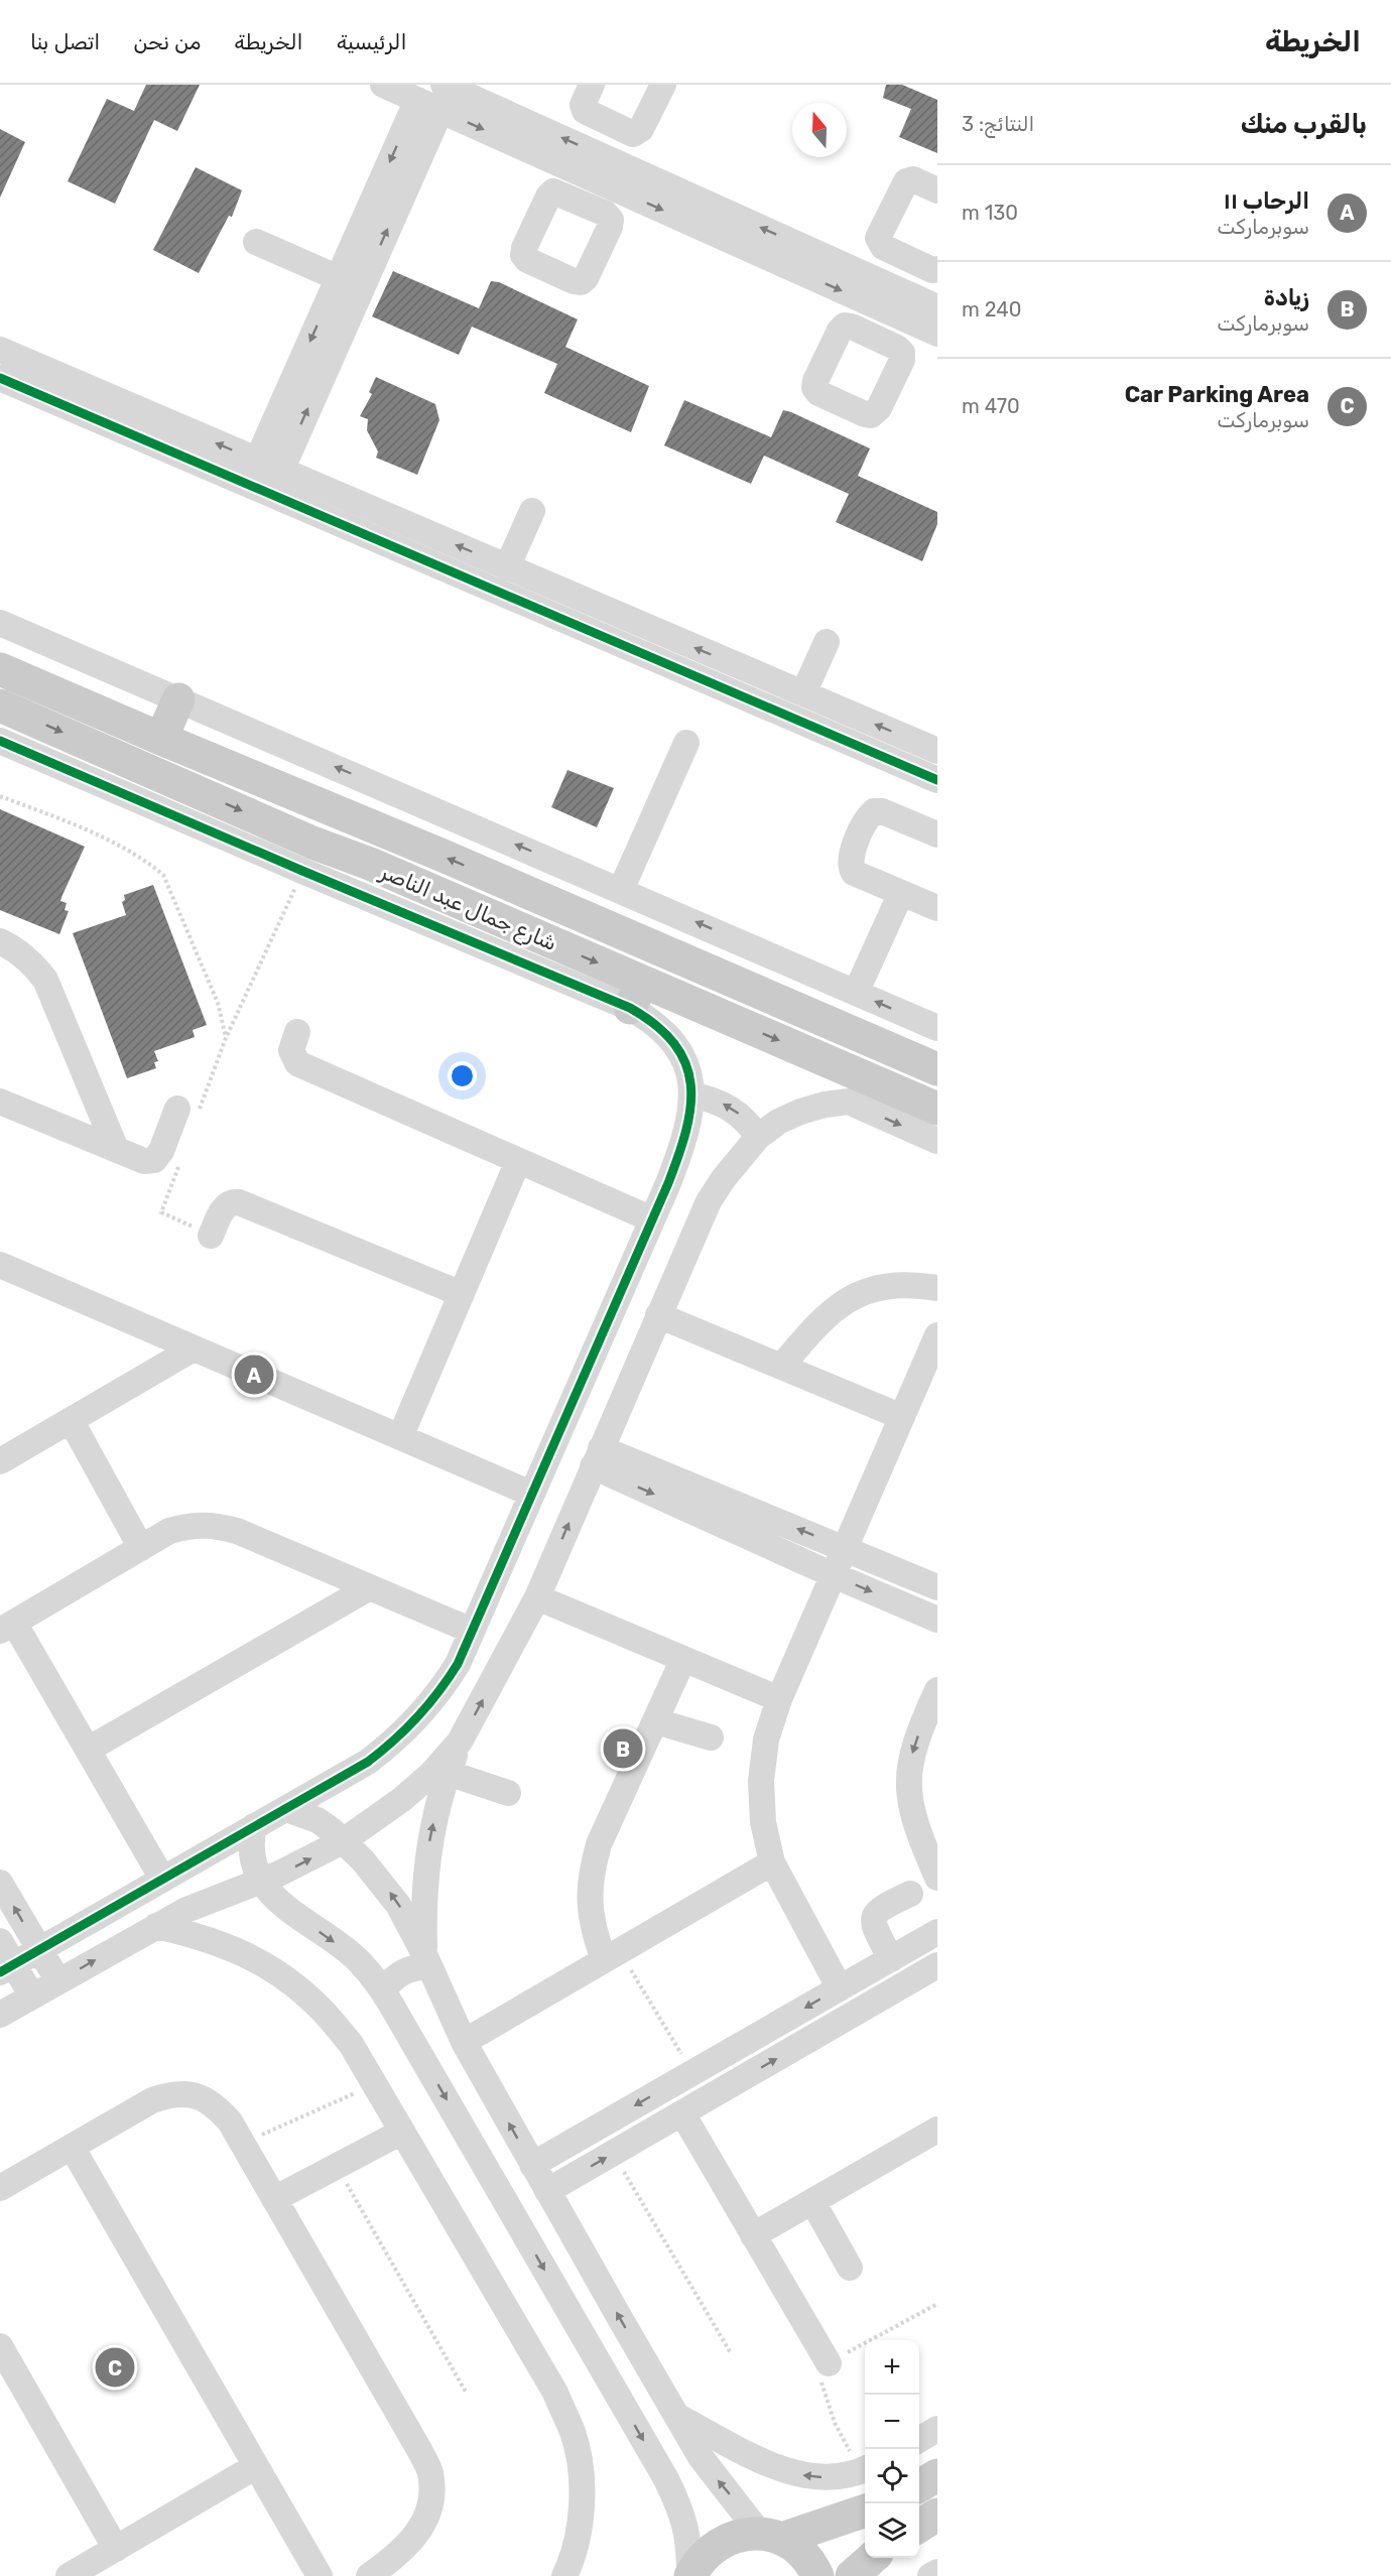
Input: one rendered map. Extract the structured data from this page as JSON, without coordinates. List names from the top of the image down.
{
  "streets": {
    "main road": ["شارع جمال عبد الناصر"]
  },
  "north": "top",
  "page": {
    "header": "الخريطة",
    "nav": [
      "الرئيسية",
      "الخريطة",
      "من نحن",
      "اتصل بنا"
    ],
    "heading": ["بالقرب منك", "النتائج: 3"],
    "list": [
      {
        "mark": "A",
        "name": "الرحاب ١١",
        "note": "سوبرماركت",
        "value": "130 m"
      },
      {
        "mark": "B",
        "name": "زيادة",
        "note": "سوبرماركت",
        "value": "240 m"
      },
      {
        "mark": "C",
        "name": "Car Parking Area",
        "note": "سوبرماركت",
        "value": "470 m"
      }
    ],
    "pins": ["A", "B", "C"],
    "map_buttons": ["+", "−"]
  }
}
